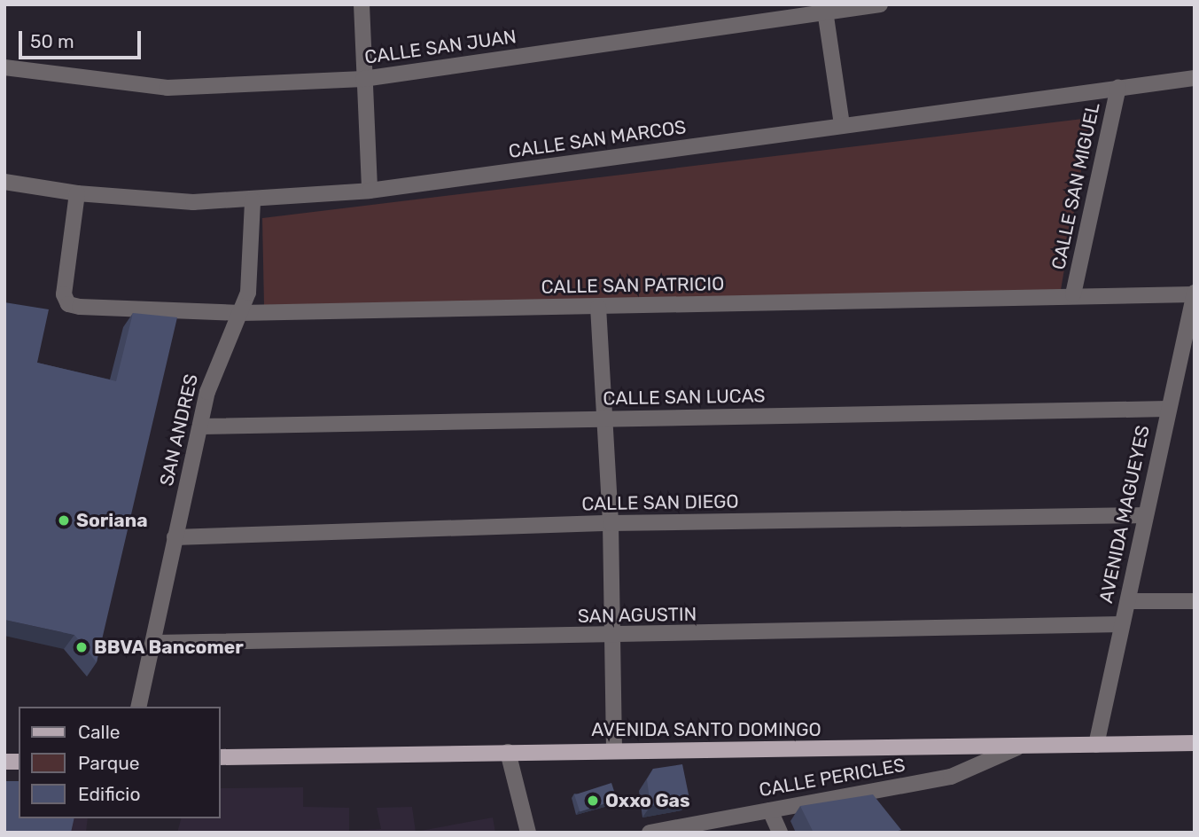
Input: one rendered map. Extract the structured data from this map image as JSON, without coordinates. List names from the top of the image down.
{
  "streets": {
    "main road": ["AVENIDA SANTO DOMINGO"],
    "street": [
      "CALLE SAN JUAN",
      "CALLE SAN MARCOS",
      "CALLE SAN MIGUEL",
      "CALLE SAN PATRICIO",
      "CALLE SAN LUCAS",
      "SAN ANDRES",
      "CALLE SAN DIEGO",
      "AVENIDA MAGUEYES",
      "SAN AGUSTIN",
      "CALLE PERICLES"
    ]
  },
  "crossings": [
    ["CALLE SAN MARCOS", "CALLE SAN MIGUEL"],
    ["CALLE SAN MARCOS", "CALLE SAN PATRICIO"],
    ["CALLE SAN MARCOS", "SAN ANDRES"],
    ["CALLE SAN MIGUEL", "CALLE SAN PATRICIO"],
    ["CALLE SAN PATRICIO", "SAN ANDRES"],
    ["CALLE SAN PATRICIO", "AVENIDA MAGUEYES"],
    ["CALLE SAN LUCAS", "SAN ANDRES"],
    ["CALLE SAN LUCAS", "AVENIDA MAGUEYES"],
    ["SAN ANDRES", "CALLE SAN DIEGO"],
    ["SAN ANDRES", "SAN AGUSTIN"],
    ["CALLE SAN DIEGO", "AVENIDA MAGUEYES"],
    ["AVENIDA MAGUEYES", "SAN AGUSTIN"],
    ["AVENIDA MAGUEYES", "AVENIDA SANTO DOMINGO"],
    ["AVENIDA SANTO DOMINGO", "CALLE PERICLES"]
  ],
  "places": ["Soriana", "BBVA Bancomer", "Oxxo Gas"],
  "legend": ["Calle", "Parque", "Edificio"],
  "scale_bar": "50 m"
}
